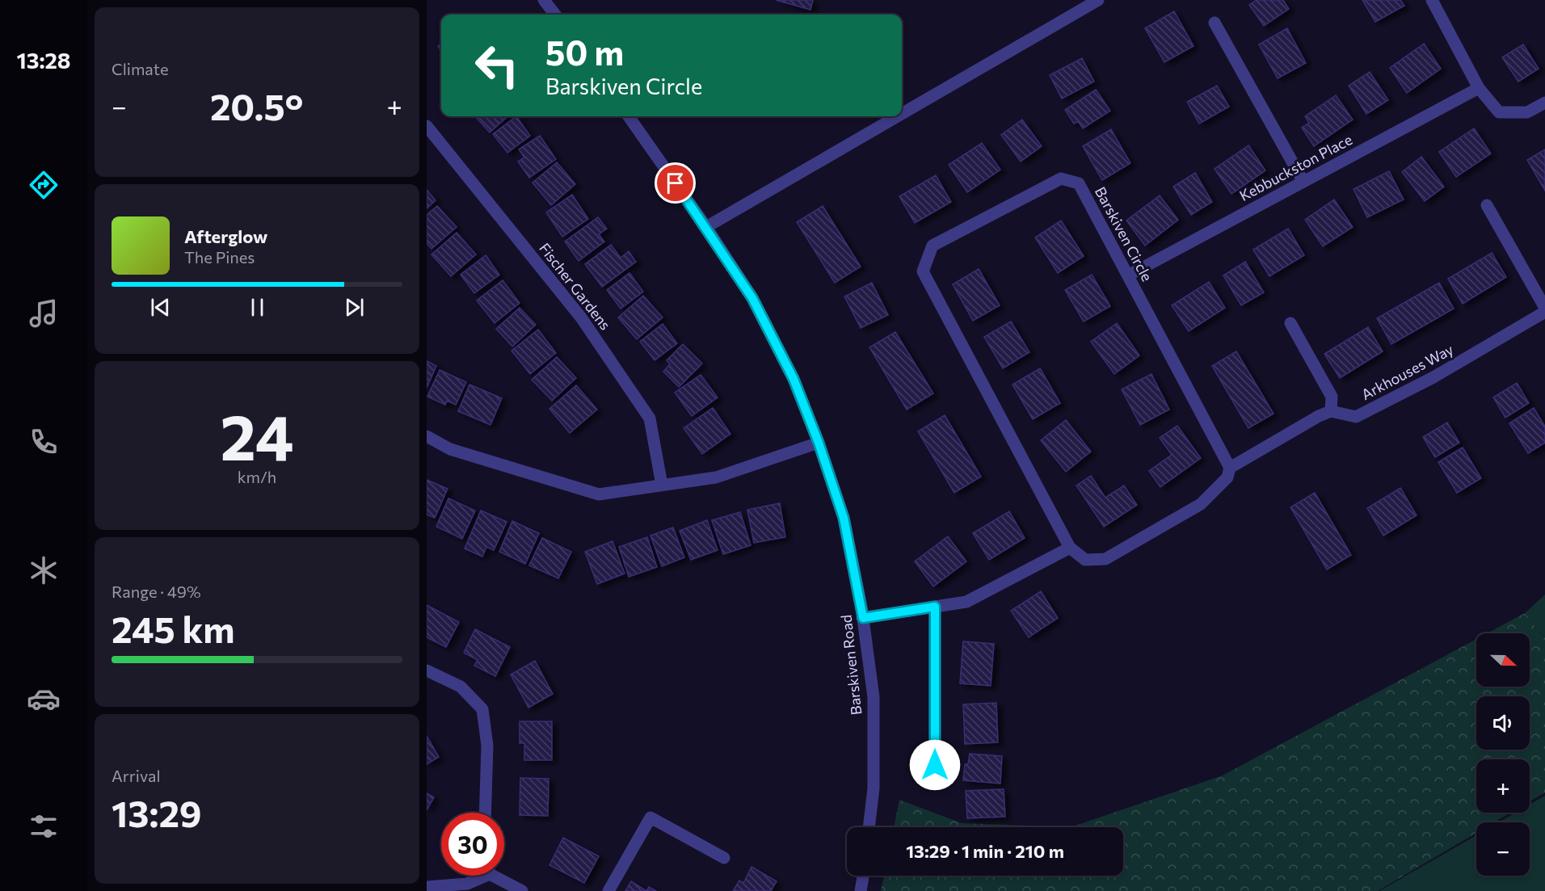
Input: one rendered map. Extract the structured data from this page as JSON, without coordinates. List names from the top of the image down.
{
  "streets": {
    "street": [
      "Kebbuckston Place",
      "Barskiven Circle",
      "Fischer Gardens",
      "Arkhouses Way",
      "Barskiven Road"
    ]
  },
  "crossings": [
    ["Kebbuckston Place", "Barskiven Circle"]
  ],
  "north": "right",
  "page": {
    "tabs": "13:28",
    "tile": [
      "Climate",
      ["24", "km/h"],
      ["Range · 49%", "245 km"],
      ["Arrival", "13:29"]
    ],
    "turn": ["50 m", "Barskiven Circle"],
    "heat": ["−", "20.5°", "+"],
    "song": ["Afterglow", "The Pines"],
    "map_buttons": ["+", "−"],
    "limit": "30",
    "trip": "13:29 · 1 min · 210 m"
  }
}
